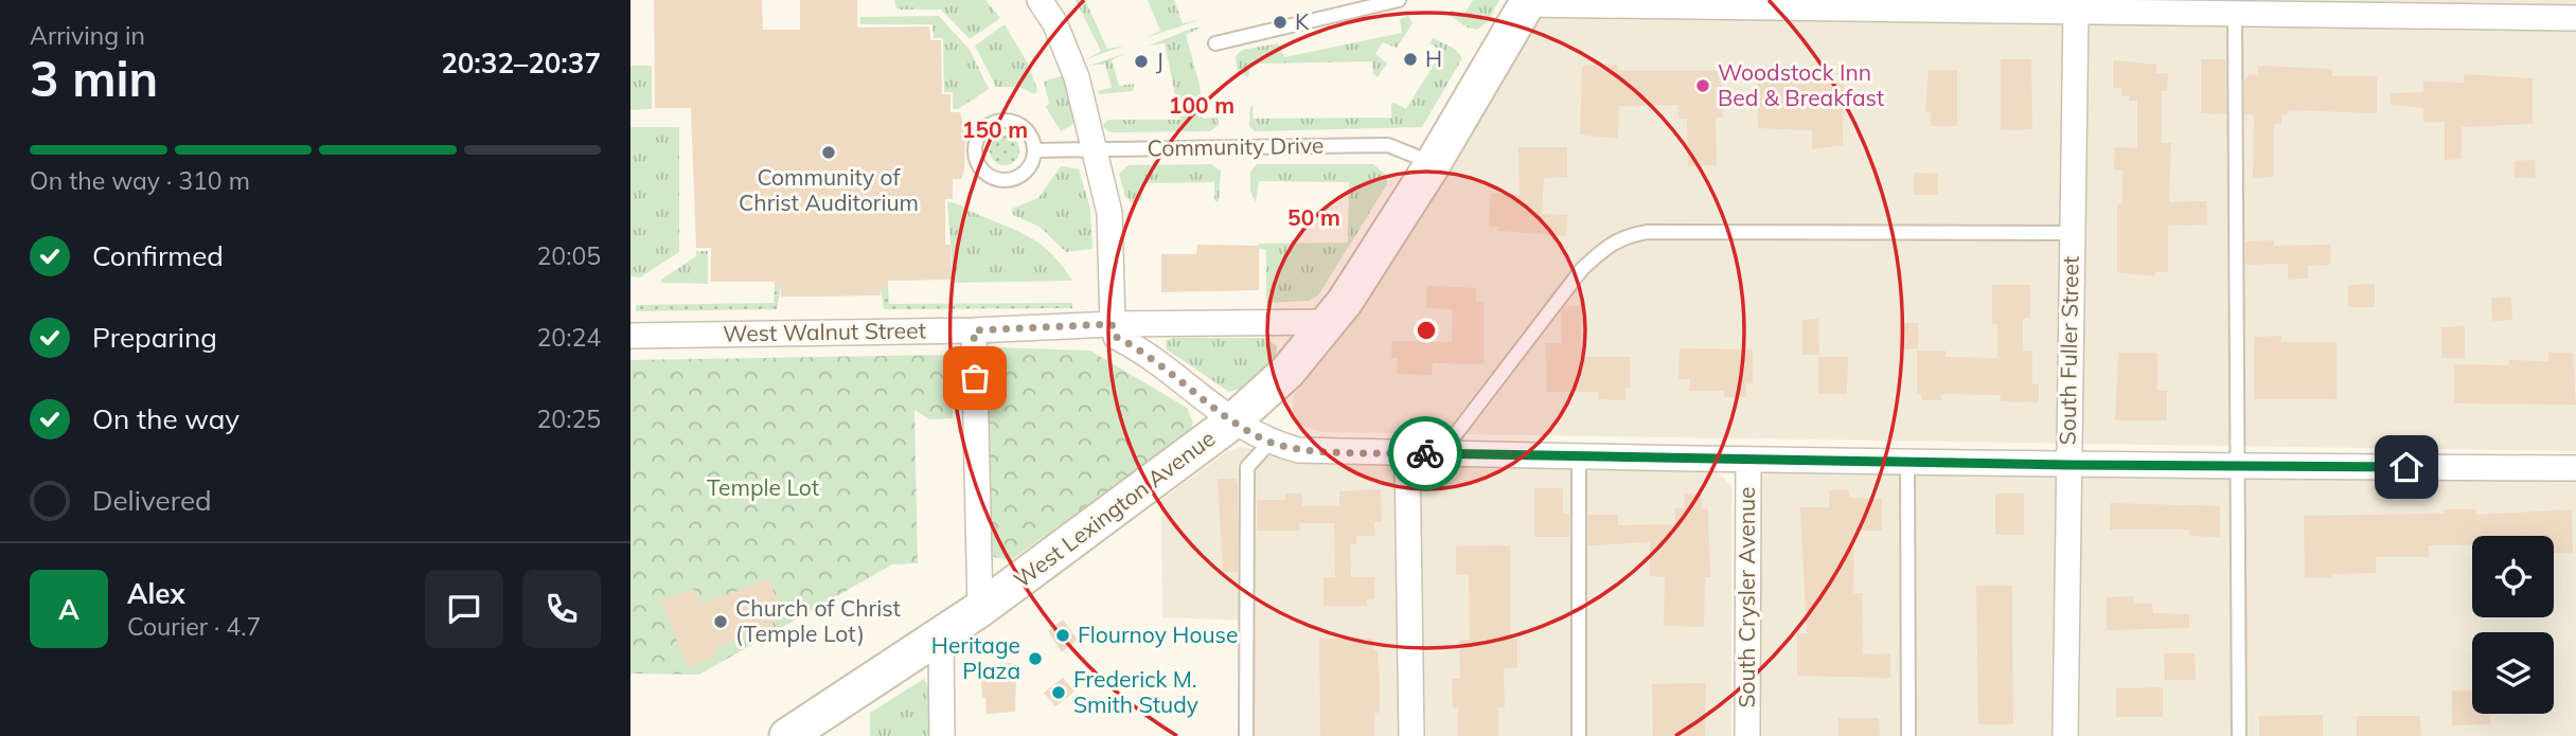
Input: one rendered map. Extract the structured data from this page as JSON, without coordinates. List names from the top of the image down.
{
  "streets": {
    "main road": ["West Lexington Avenue"],
    "street": ["West Walnut Street", "South Fuller Street", "South Crysler Avenue"],
    "lane": ["Community Drive"]
  },
  "crossings": [
    ["Community Drive", "West Lexington Avenue"],
    ["West Walnut Street", "West Lexington Avenue"]
  ],
  "parks": ["Temple Lot"],
  "places": [
    "K",
    "H",
    "J",
    "Woodstock Inn Bed & Breakfast",
    "Community of Christ Auditorium",
    "Church of Christ (Temple Lot)",
    "Flournoy House",
    "Heritage Plaza",
    "Frederick M. Smith Study"
  ],
  "page": {
    "heading": ["3 min", "Arriving in", "20:32–20:37"],
    "panel": ["Alex", "Courier · 4.7"],
    "bar": "On the way · 310 m",
    "list": [
      ["Confirmed", "20:05"],
      ["Preparing", "20:24"],
      ["On the way", "20:25"],
      "Delivered"
    ],
    "round": "A"
  },
  "rings": ["100 m", "150 m", "50 m"]
}
